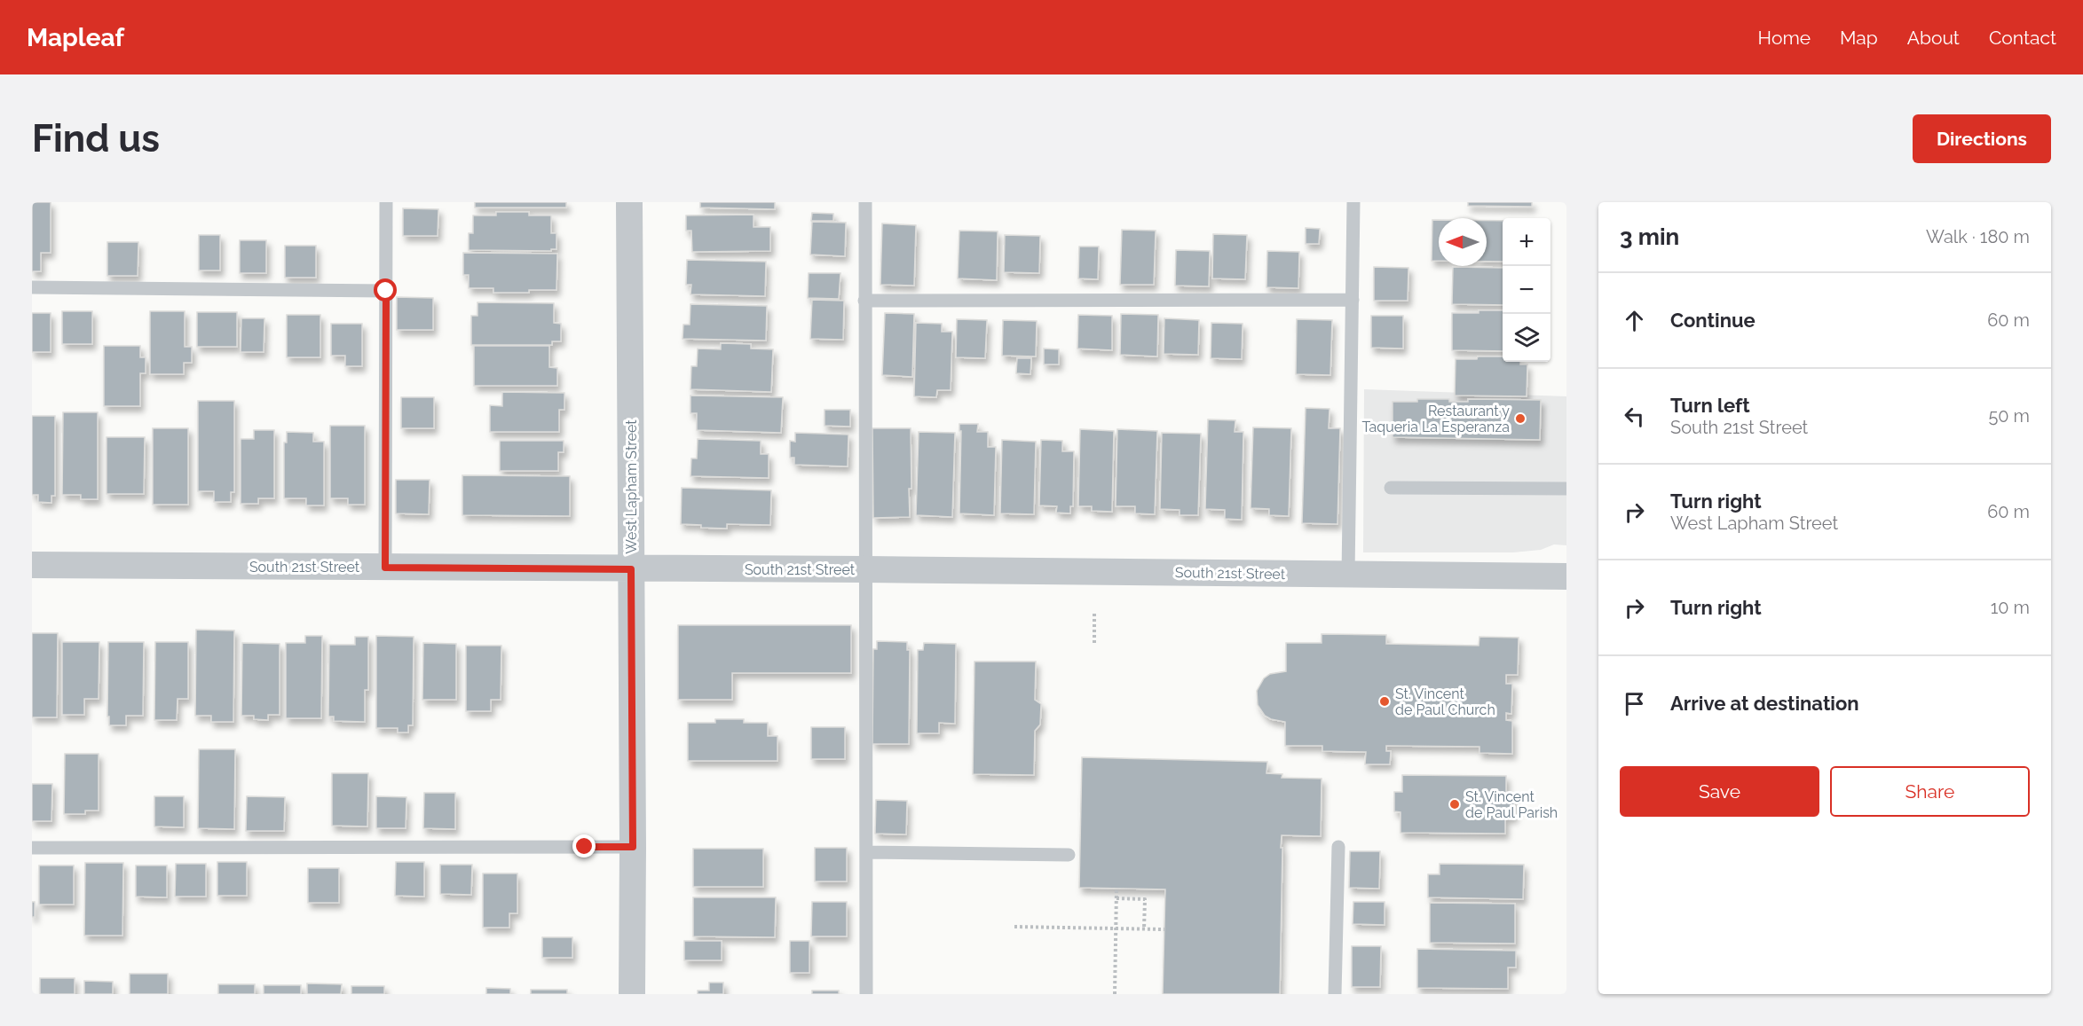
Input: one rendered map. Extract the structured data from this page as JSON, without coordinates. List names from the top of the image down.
{
  "streets": {
    "street": ["West Lapham Street", "South 21st Street"]
  },
  "crossings": [
    ["West Lapham Street", "South 21st Street"]
  ],
  "places": ["Restaurant y Taqueria La Esperanza", "St. Vincent de Paul Church", "St. Vincent de Paul Parish"],
  "north": "left",
  "page": {
    "header": "Mapleaf",
    "nav": [
      "Home",
      "Map",
      "About",
      "Contact"
    ],
    "buttons": [
      "Directions",
      ["Save", "Share"]
    ],
    "title": "Find us",
    "heading": ["3 min", "Walk · 180 m"],
    "map_buttons": ["+", "−"],
    "list": [
      ["Continue", "60 m"],
      ["Turn left", "South 21st Street", "50 m"],
      ["Turn right", "West Lapham Street", "60 m"],
      ["Turn right", "10 m"],
      "Arrive at destination"
    ]
  }
}
